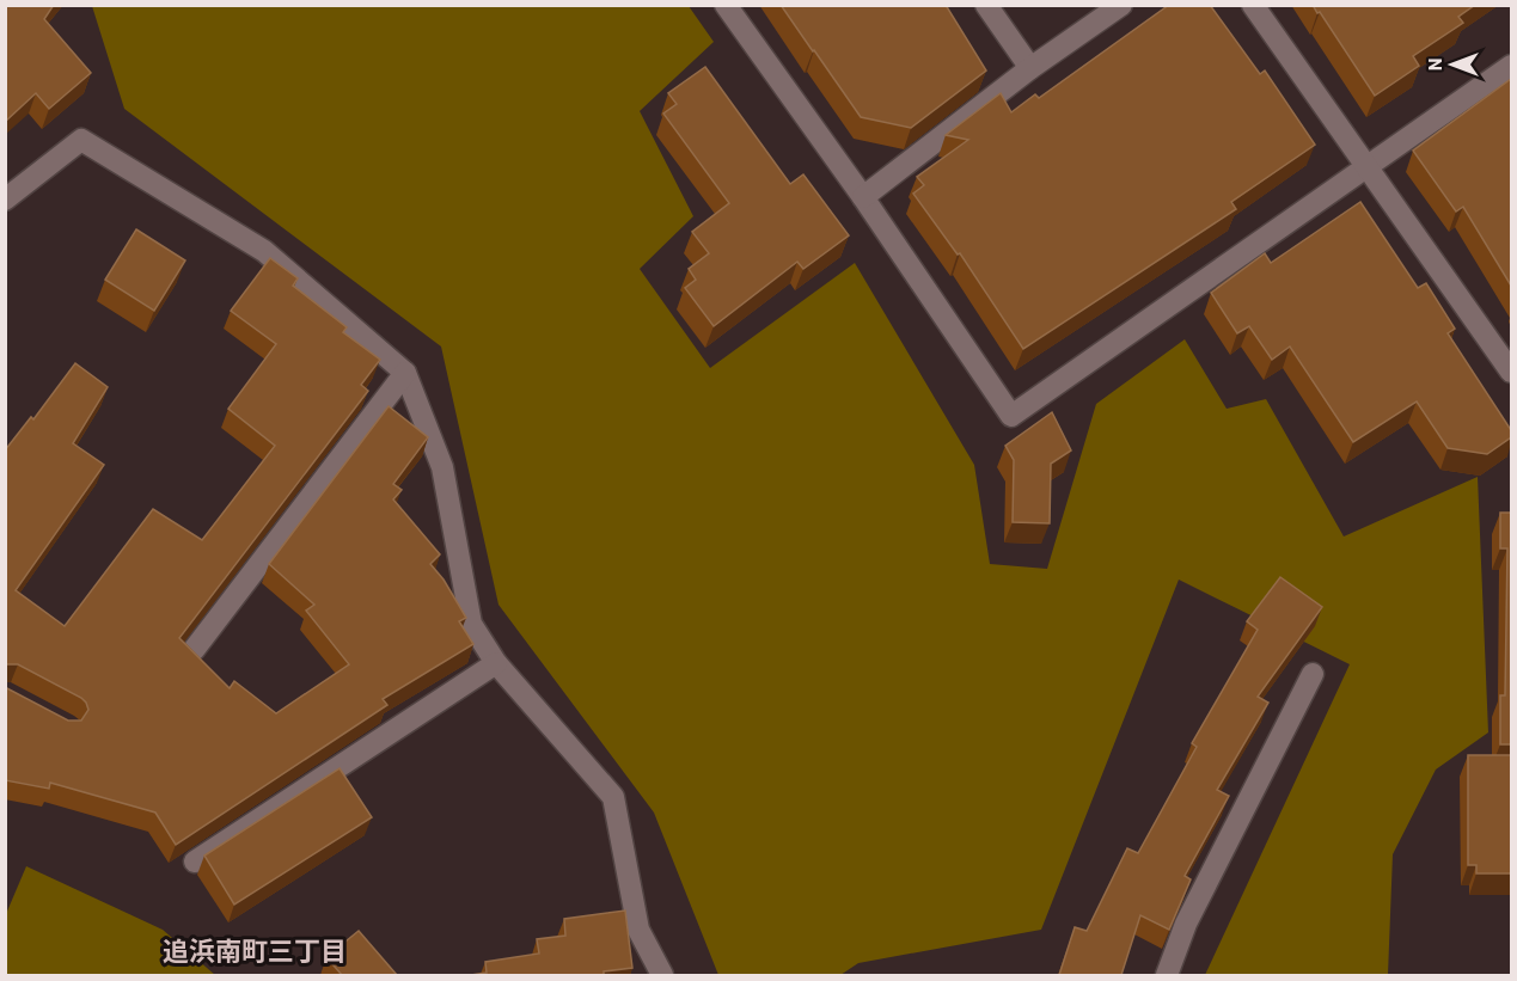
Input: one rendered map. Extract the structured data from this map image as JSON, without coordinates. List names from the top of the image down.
{
  "districts": ["追浜南町三丁目"],
  "north": "left"
}
